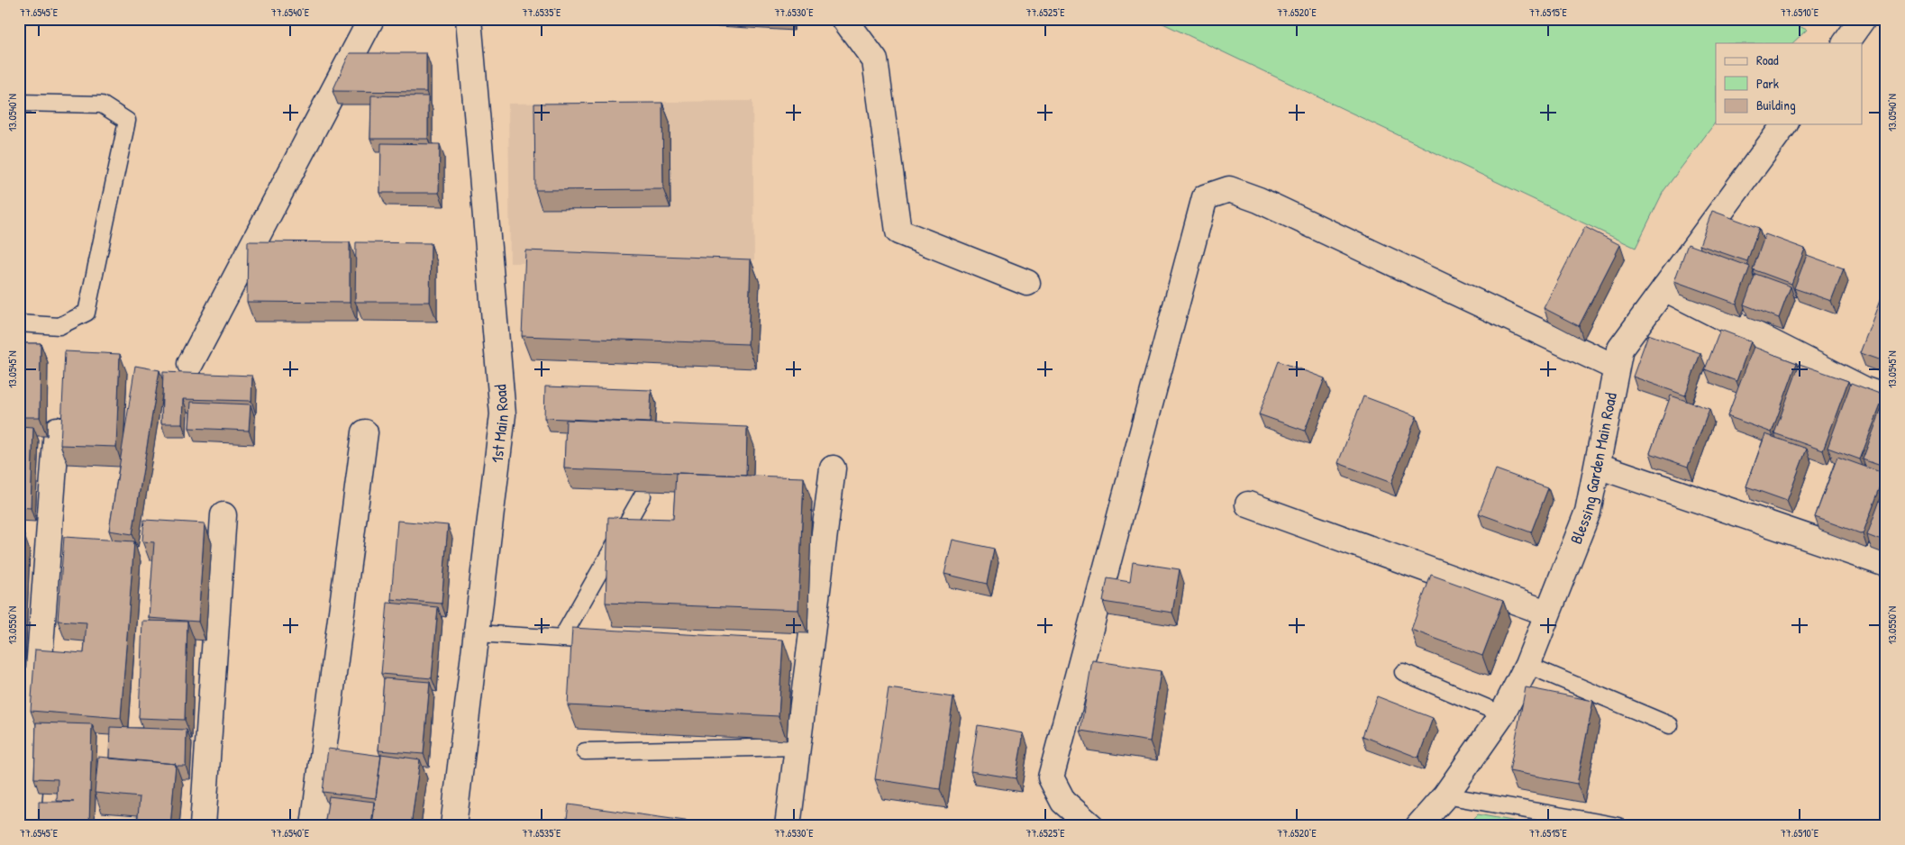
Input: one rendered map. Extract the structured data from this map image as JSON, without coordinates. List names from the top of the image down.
{
  "streets": {
    "street": ["1st Main Road", "Blessing Garden Main Road"]
  },
  "legend": ["Road", "Park", "Building"],
  "coordinates": [
    "77.6545°E",
    "77.6540°E",
    "77.6535°E",
    "77.6530°E",
    "77.6525°E",
    "77.6520°E",
    "77.6515°E",
    "77.6510°E",
    "13.0540°N",
    "13.0545°N",
    "13.0550°N"
  ]
}
